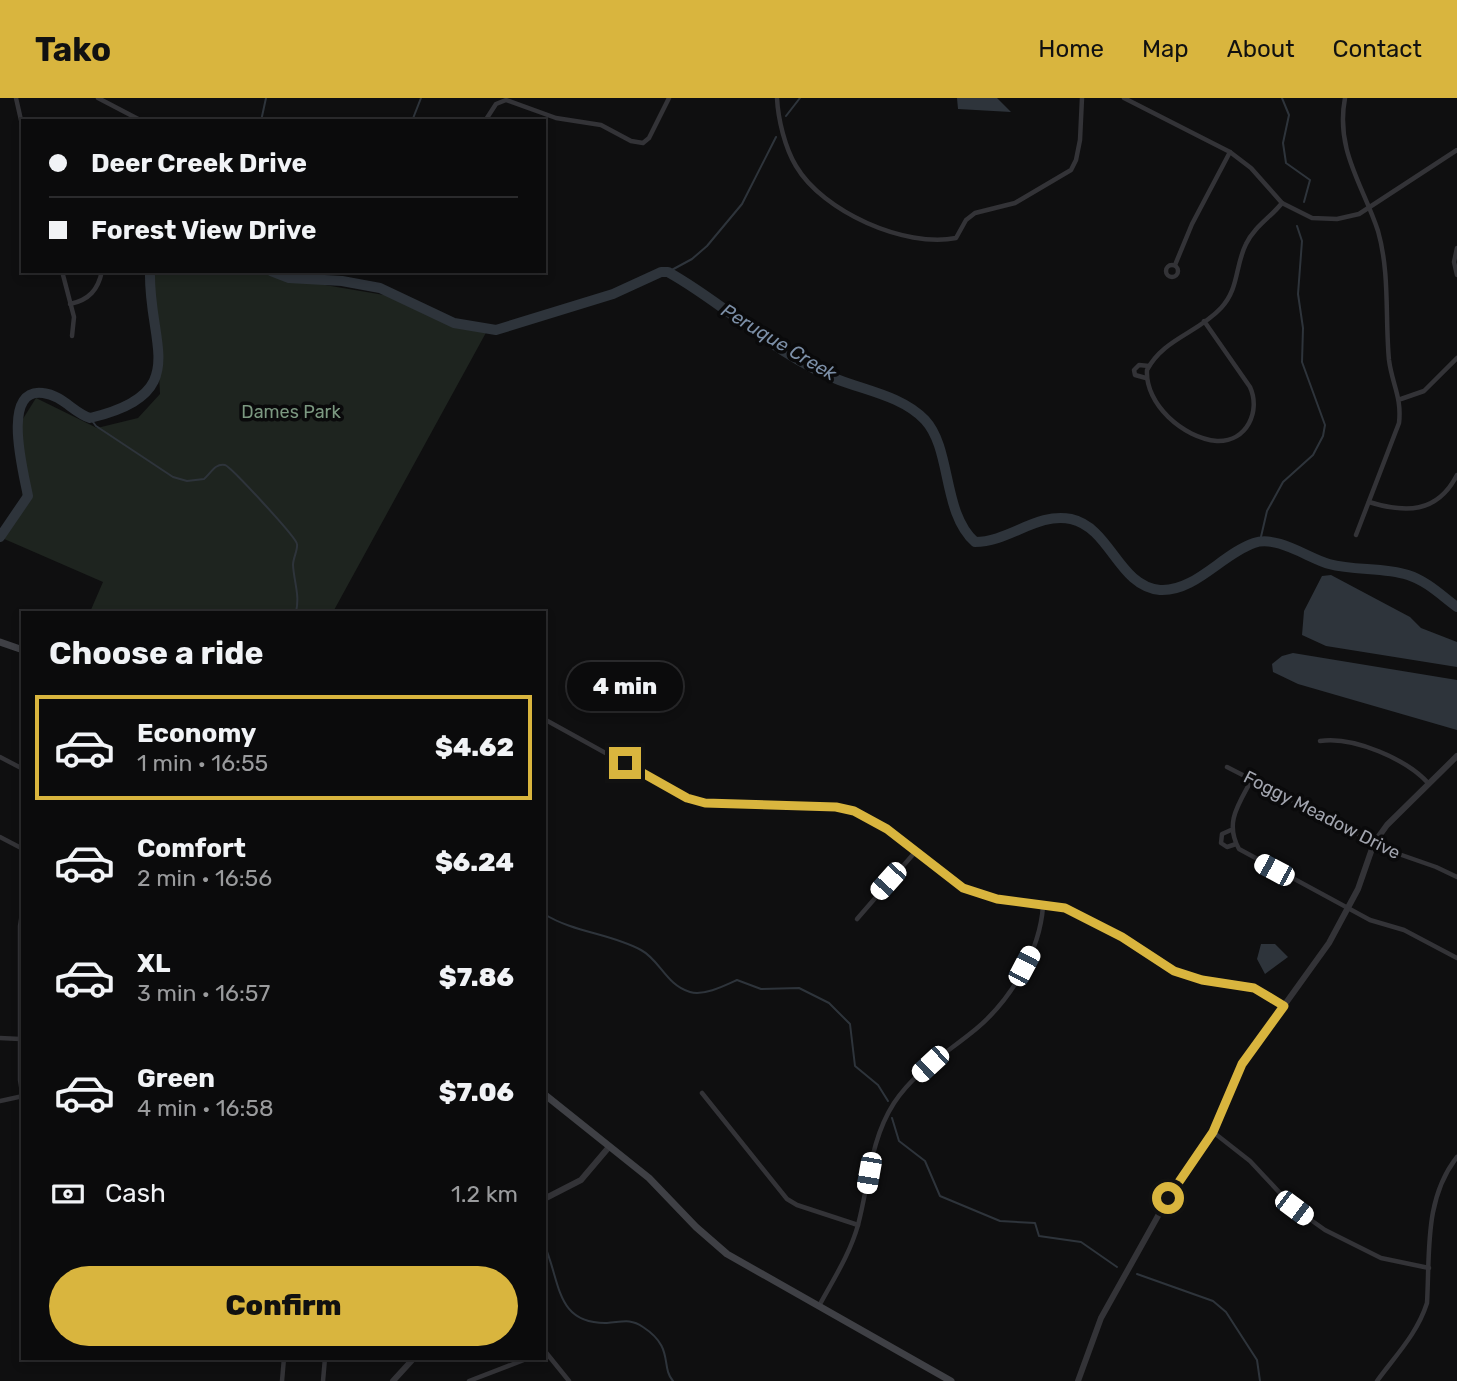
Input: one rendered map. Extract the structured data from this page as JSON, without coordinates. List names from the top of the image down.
{
  "streets": {
    "street": ["Foggy Meadow Drive"]
  },
  "water": ["Peruque Creek"],
  "parks": ["Dames Park"],
  "page": {
    "header": "Tako",
    "nav": [
      "Home",
      "Map",
      "About",
      "Contact"
    ],
    "banner": ["Deer Creek Drive", "Forest View Drive"],
    "heading": "Choose a ride",
    "bubble": "4 min",
    "list": [
      {
        "name": "Economy",
        "note": "1 min · 16:55",
        "value": "$4.62"
      },
      {
        "name": "Comfort",
        "note": "2 min · 16:56",
        "value": "$6.24"
      },
      {
        "name": "XL",
        "note": "3 min · 16:57",
        "value": "$7.86"
      },
      {
        "name": "Green",
        "note": "4 min · 16:58",
        "value": "$7.06"
      }
    ],
    "pay": ["Cash", "1.2 km"],
    "buttons": "Confirm"
  }
}
